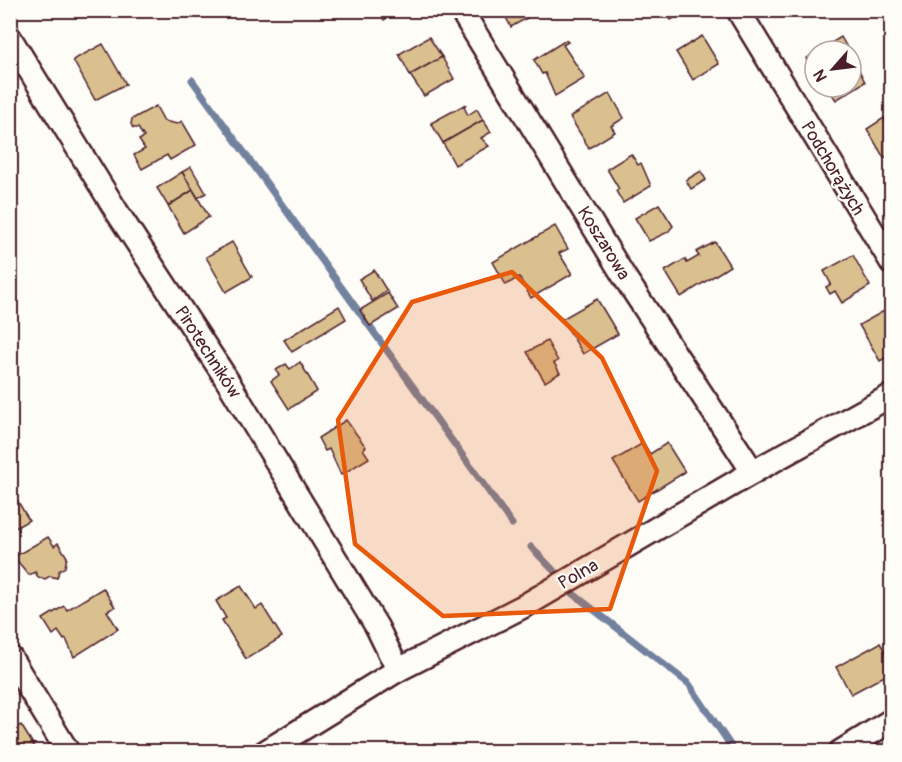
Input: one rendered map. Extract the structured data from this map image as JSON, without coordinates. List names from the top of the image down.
{
  "streets": {
    "street": [
      "Podchorążych",
      "Koszarowa",
      "Pirotechników",
      "Polna"
    ]
  },
  "crossings": [
    ["Koszarowa", "Polna"],
    ["Pirotechników", "Polna"]
  ],
  "north": "bottom left"
}
